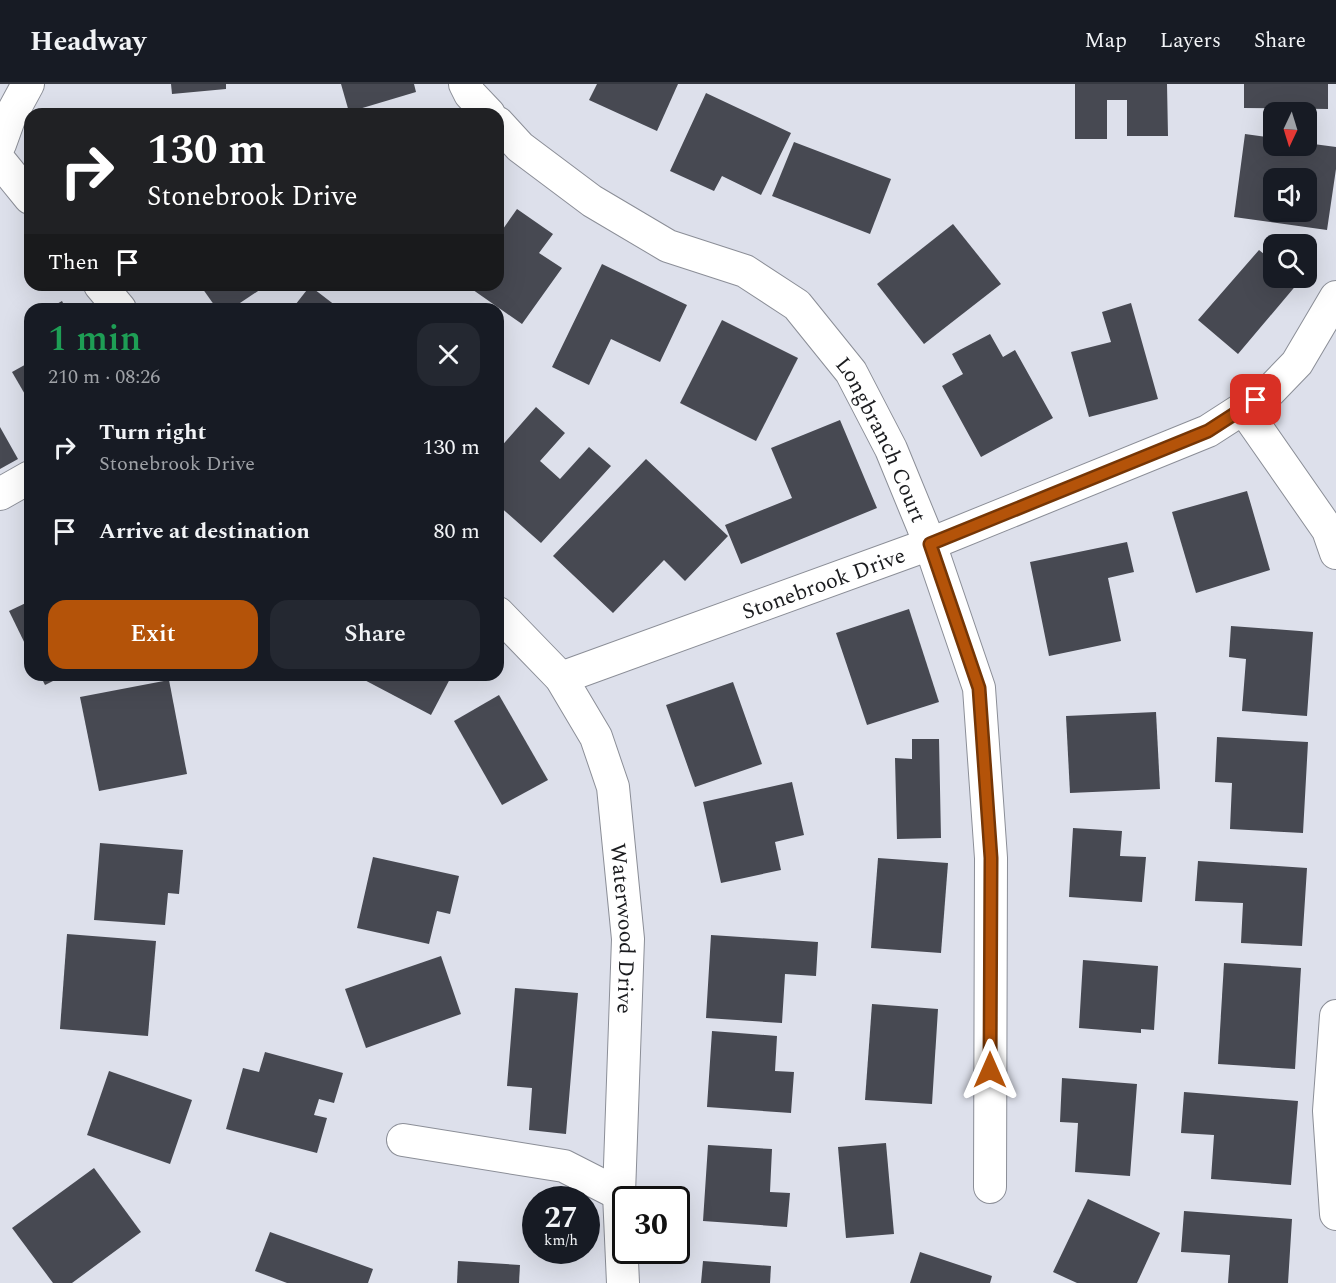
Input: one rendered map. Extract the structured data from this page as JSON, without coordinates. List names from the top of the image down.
{
  "streets": {
    "street": ["Longbranch Court", "Stonebrook Drive", "Waterwood Drive"]
  },
  "crossings": [
    ["Longbranch Court", "Stonebrook Drive"],
    ["Stonebrook Drive", "Waterwood Drive"]
  ],
  "north": "bottom",
  "page": {
    "header": "Headway",
    "nav": ["Map", "Layers", "Share"],
    "turn": ["130 m", "Stonebrook Drive"],
    "then": "Then",
    "heading": ["1 min", "210 m · 08:26"],
    "list": [
      {
        "name": "Turn right",
        "note": "Stonebrook Drive",
        "value": "130 m"
      },
      {
        "name": "Arrive at destination",
        "value": "80 m"
      }
    ],
    "buttons": ["Exit", "Share"],
    "speed": "27 km/h",
    "limit": "30"
  }
}
